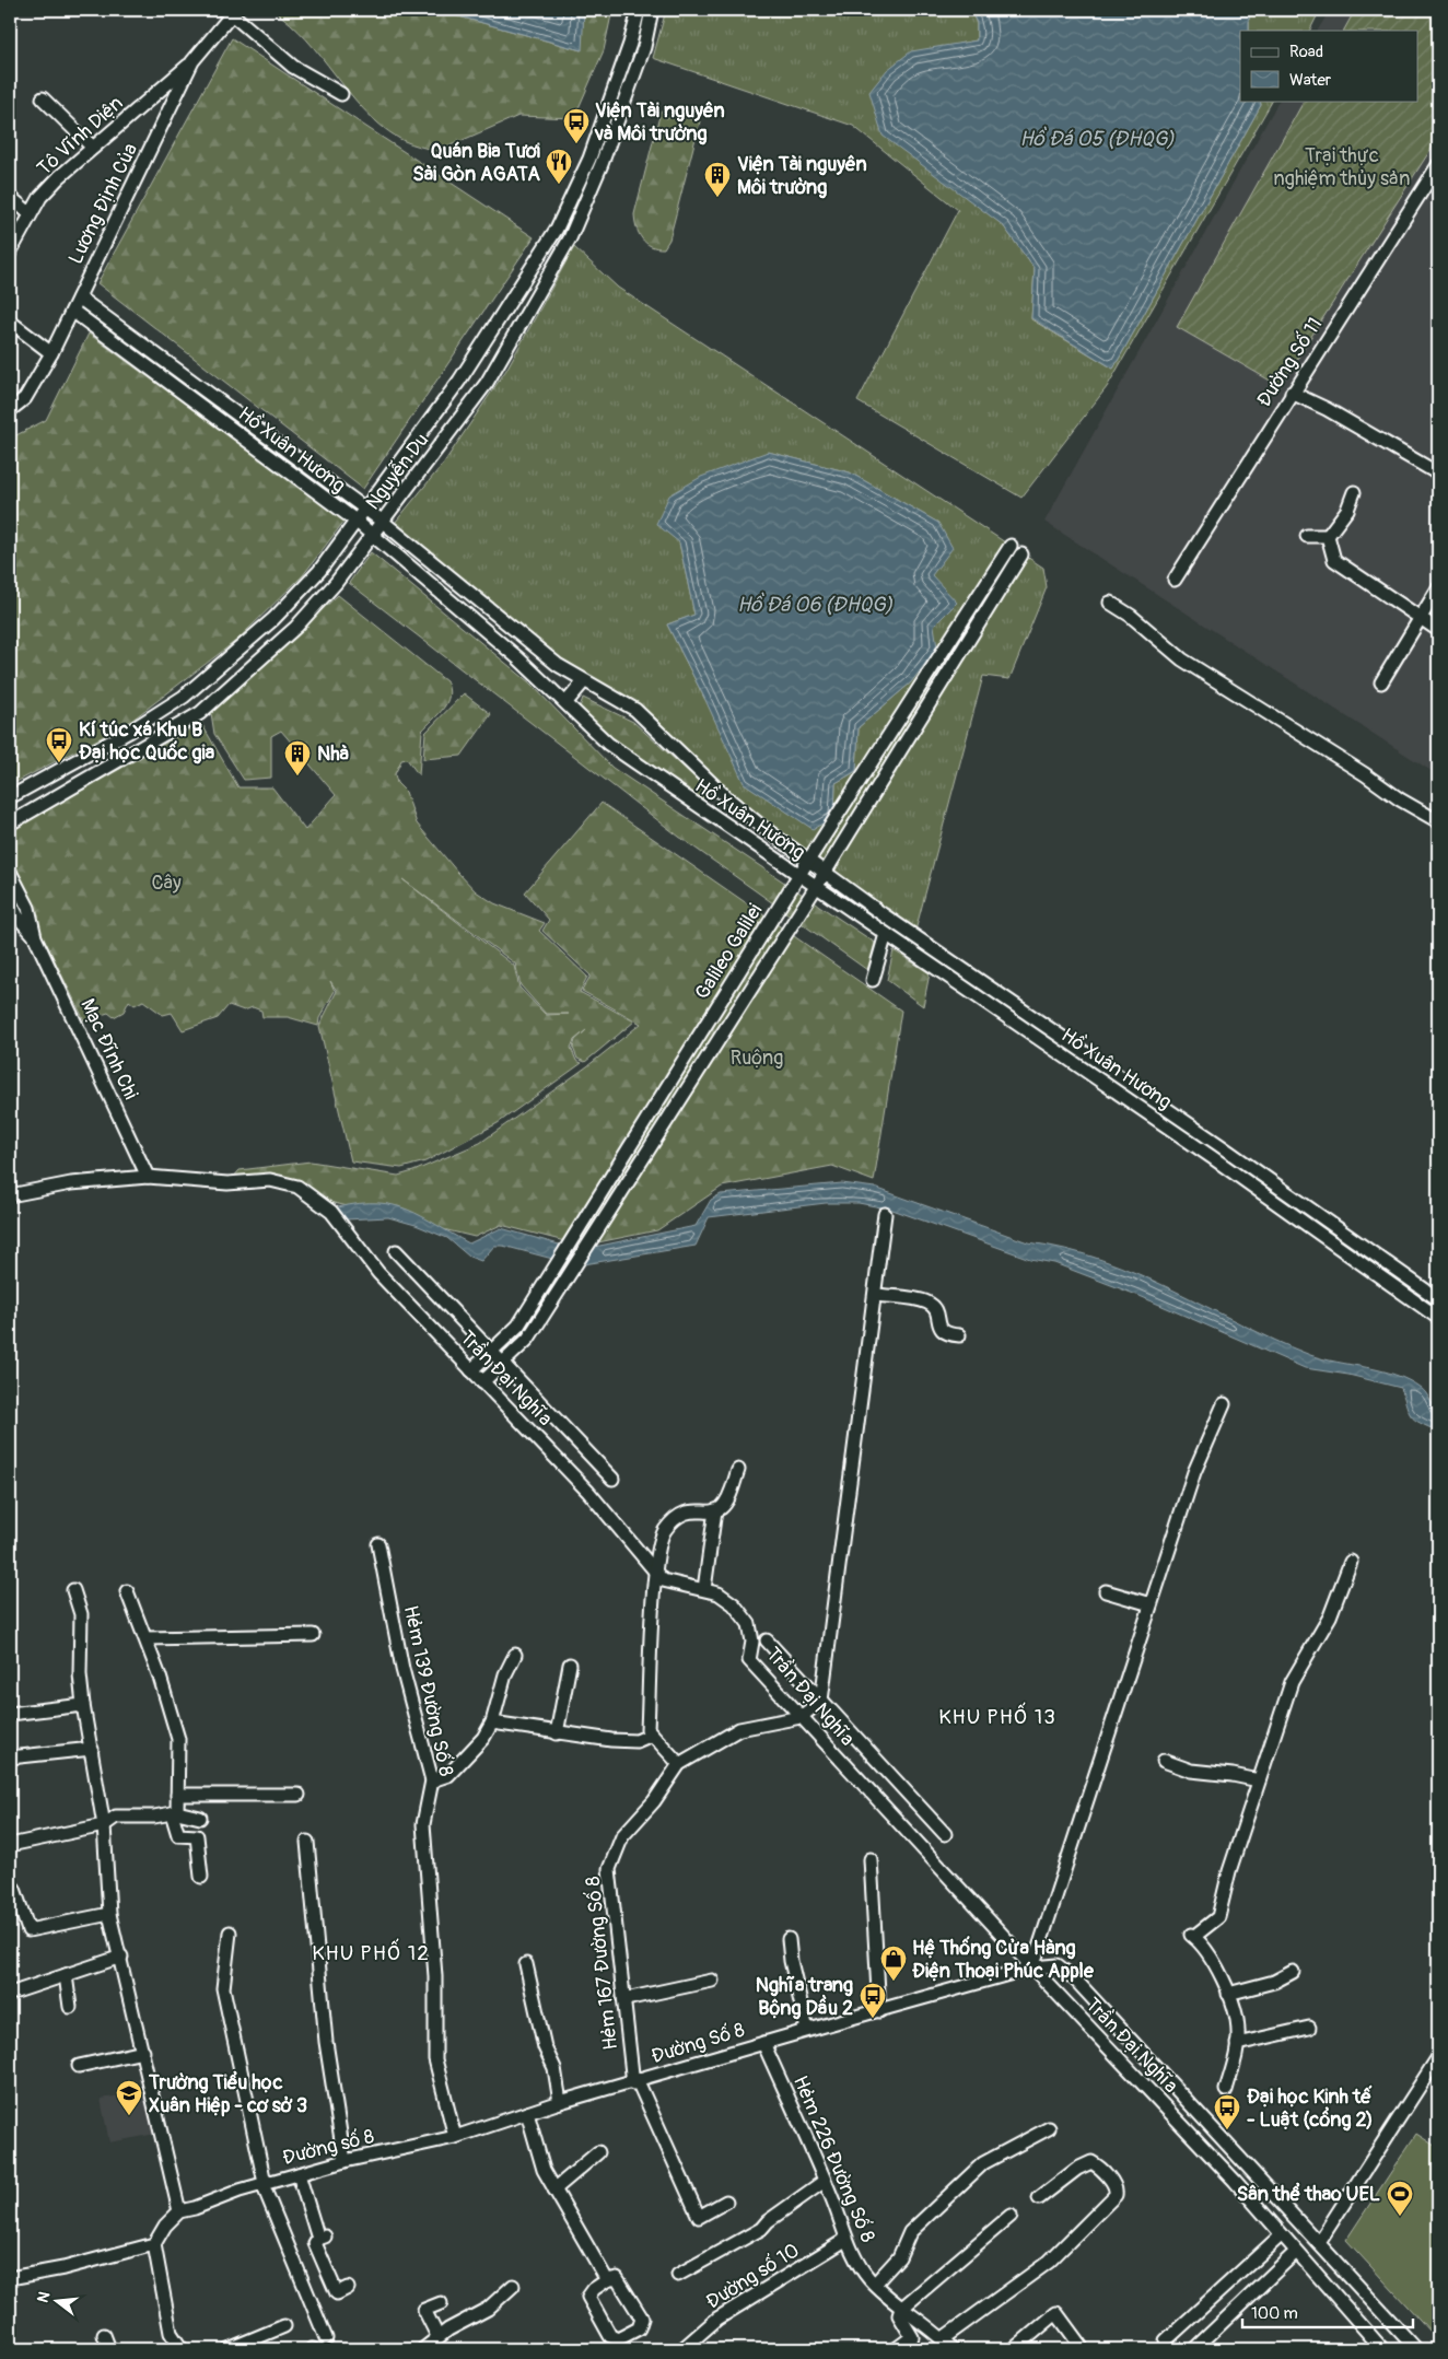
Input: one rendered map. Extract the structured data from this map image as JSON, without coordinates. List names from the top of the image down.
{
  "streets": {
    "street": [
      "Tô Vĩnh Diện",
      "Lương Định Của",
      "Đường Số 11",
      "Hồ Xuân Hương",
      "Nguyễn Du",
      "Galileo Galilei",
      "Mạc Đĩnh Chi",
      "Trần Đại Nghĩa",
      "Hẻm 139 Đường Số 8",
      "Hẻm 167 Đường Số 8",
      "Đường Số 8",
      "Đường số 8",
      "Hẻm 226 Đường Số 8",
      "Đường số 10"
    ]
  },
  "crossings": [
    ["Tô Vĩnh Diện", "Lương Định Của"],
    ["Lương Định Của", "Hồ Xuân Hương"],
    ["Hồ Xuân Hương", "Nguyễn Du"],
    ["Hồ Xuân Hương", "Galileo Galilei"],
    ["Galileo Galilei", "Trần Đại Nghĩa"],
    ["Mạc Đĩnh Chi", "Trần Đại Nghĩa"],
    ["Trần Đại Nghĩa", "Hẻm 167 Đường Số 8"],
    ["Trần Đại Nghĩa", "Đường Số 8"],
    ["Hẻm 139 Đường Số 8", "Đường số 8"],
    ["Hẻm 167 Đường Số 8", "Đường Số 8"],
    ["Hẻm 167 Đường Số 8", "Đường số 8"],
    ["Đường Số 8", "Đường số 8"],
    ["Đường Số 8", "Hẻm 226 Đường Số 8"],
    ["Hẻm 226 Đường Số 8", "Đường số 10"]
  ],
  "districts": ["KHU PHỐ 13", "KHU PHỐ 12"],
  "water": ["Hồ Đá 05 (ĐHQG)", "Hồ Đá 06 (ĐHQG)"],
  "parks": ["Trại thực nghiệm thủy sản", "Cây", "Ruộng"],
  "places": {
    "bus stop": [
      "Viện Tài nguyên và Môi trường",
      "Kí túc xá Khu B Đại học Quốc gia",
      "Nghĩa trang Bộng Dầu 2",
      "Đại học Kinh tế - Luật (cổng 2)"
    ],
    "restaurant": ["Quán Bia Tươi Sài Gòn AGATA"],
    "building": ["Viện Tài nguyên Môi trường", "Nhà"],
    "shop": ["Hệ Thống Cửa Hàng Điện Thoại Phúc Apple"],
    "school or university": ["Trường Tiểu học Xuân Hiệp - cơ sở 3"],
    "sports": ["Sân thể thao UEL"]
  },
  "legend": ["Road", "Water"],
  "scale_bar": "100 m",
  "north": "left"
}
